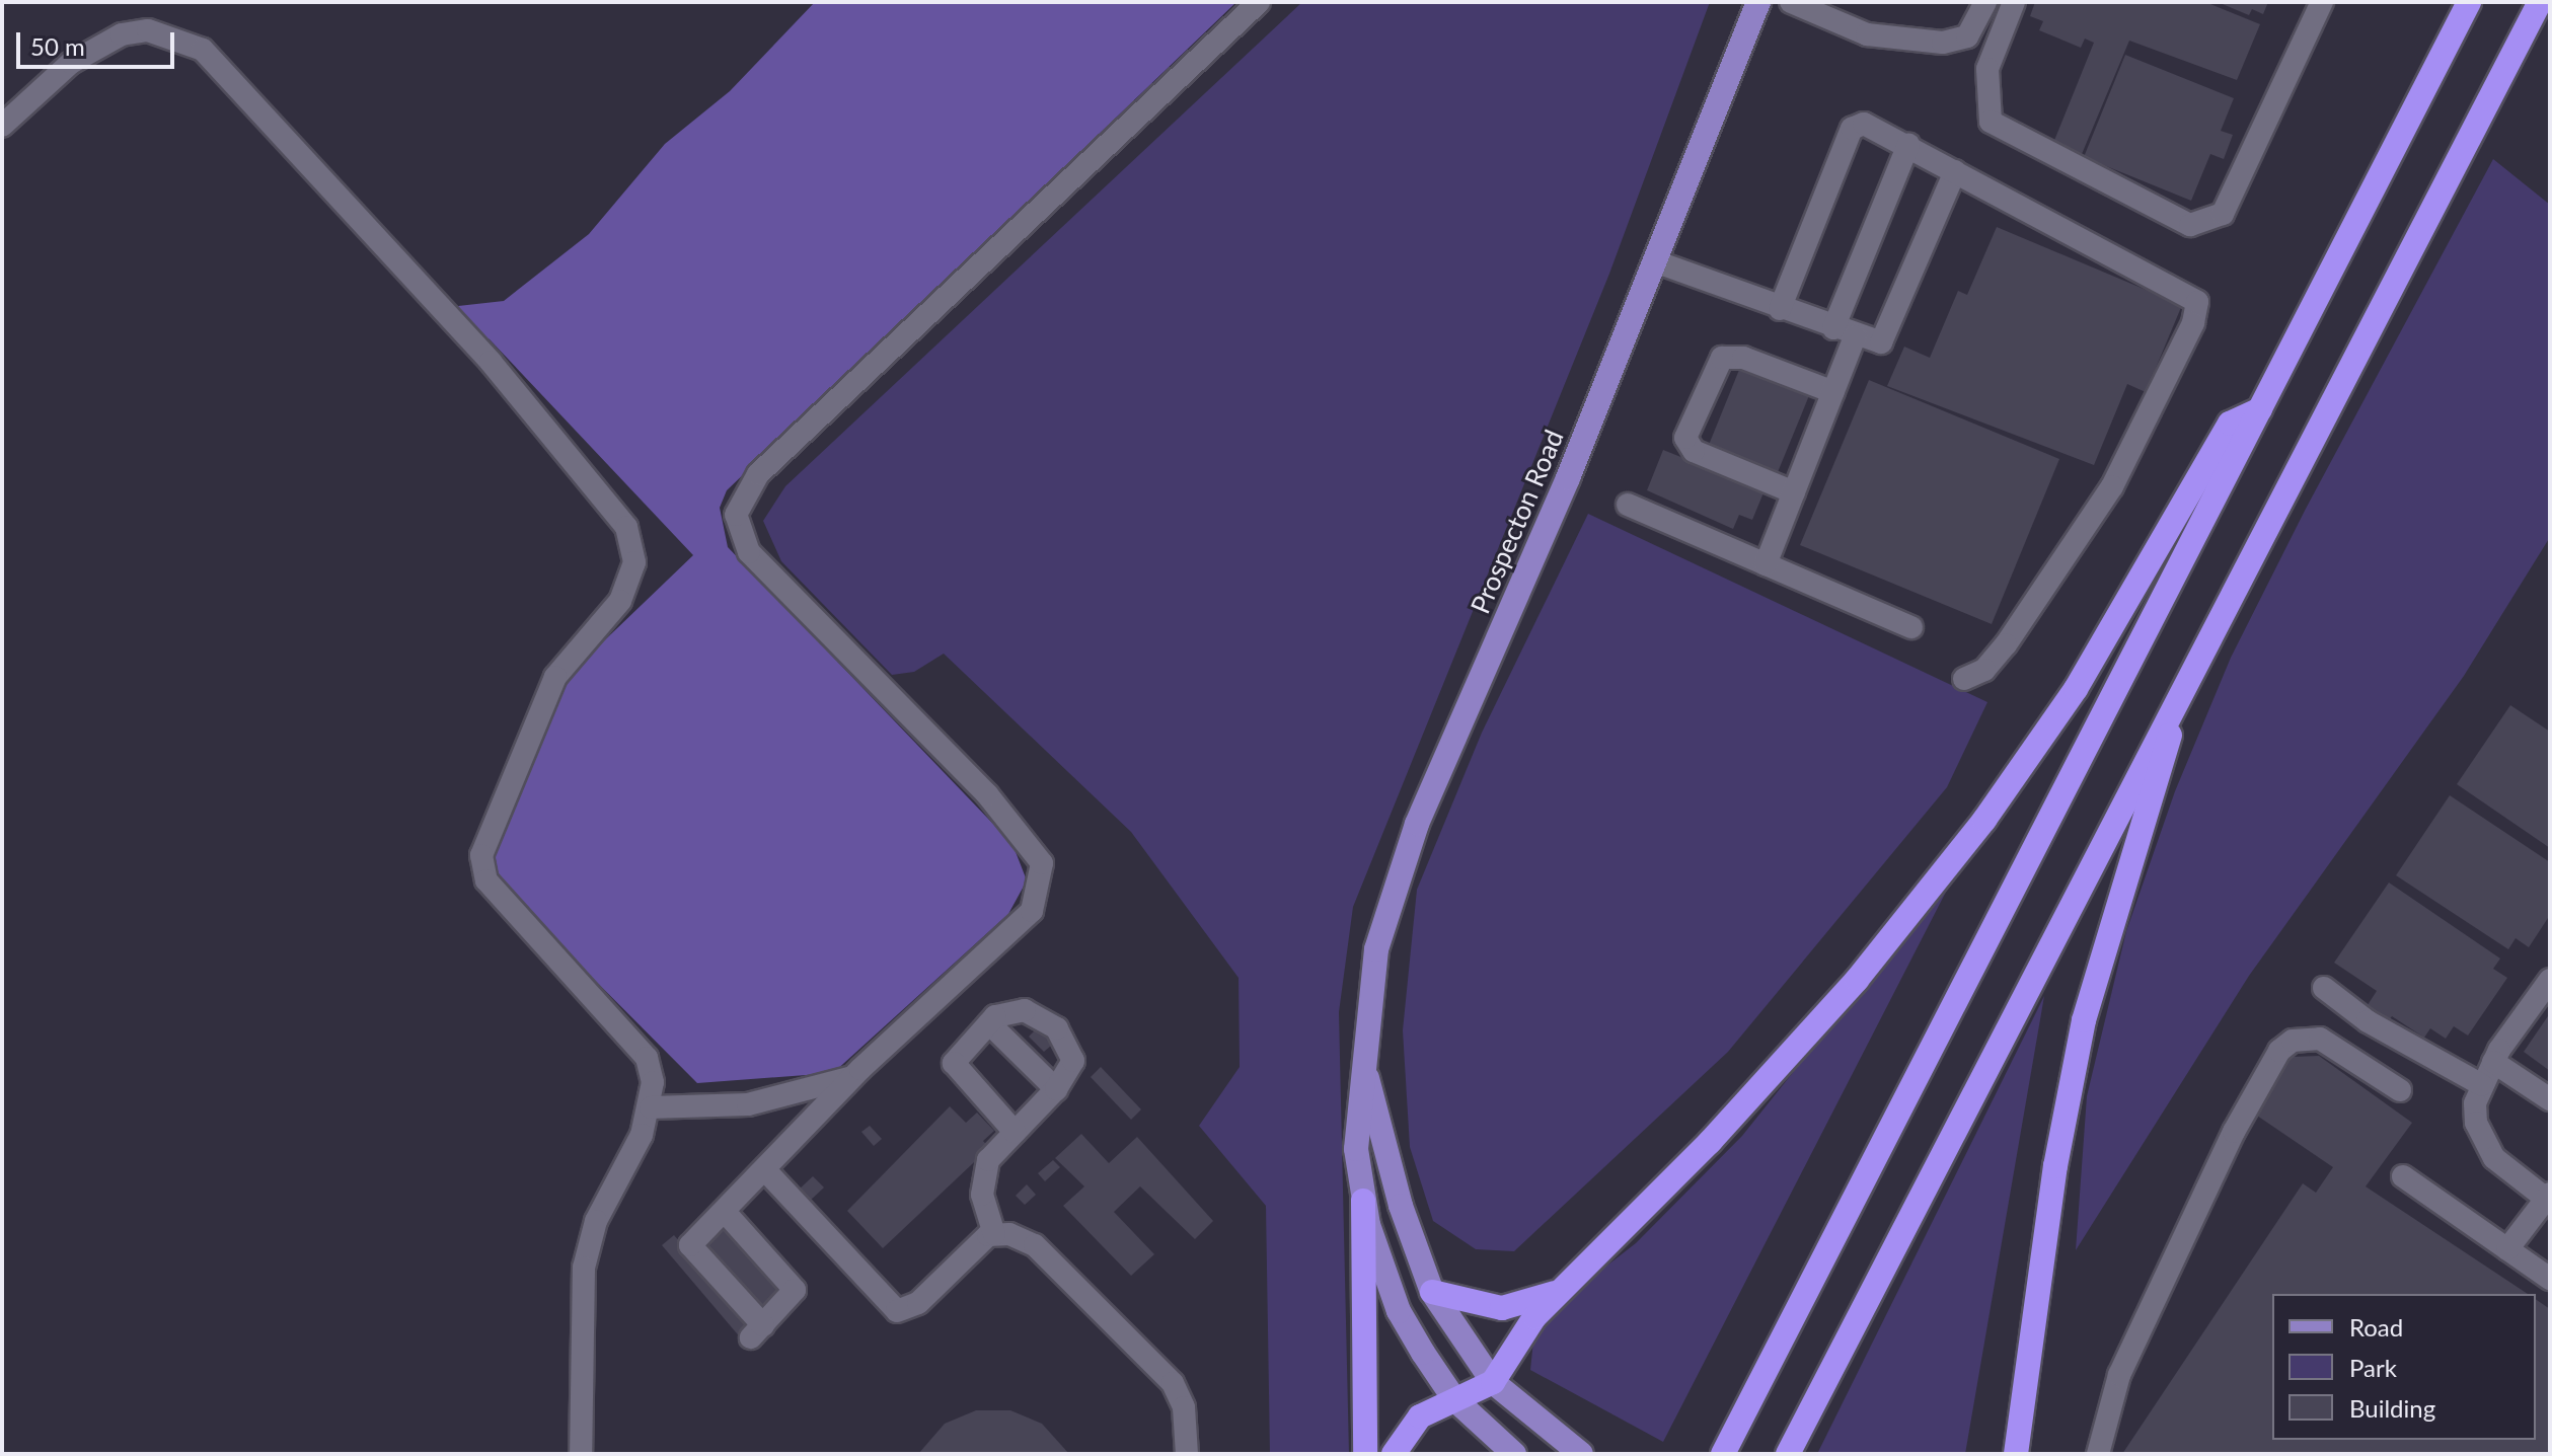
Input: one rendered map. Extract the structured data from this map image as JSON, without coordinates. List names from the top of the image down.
{
  "streets": {
    "main road": ["Prospecton Road"]
  },
  "legend": ["Road", "Park", "Building"],
  "scale_bar": "50 m"
}
